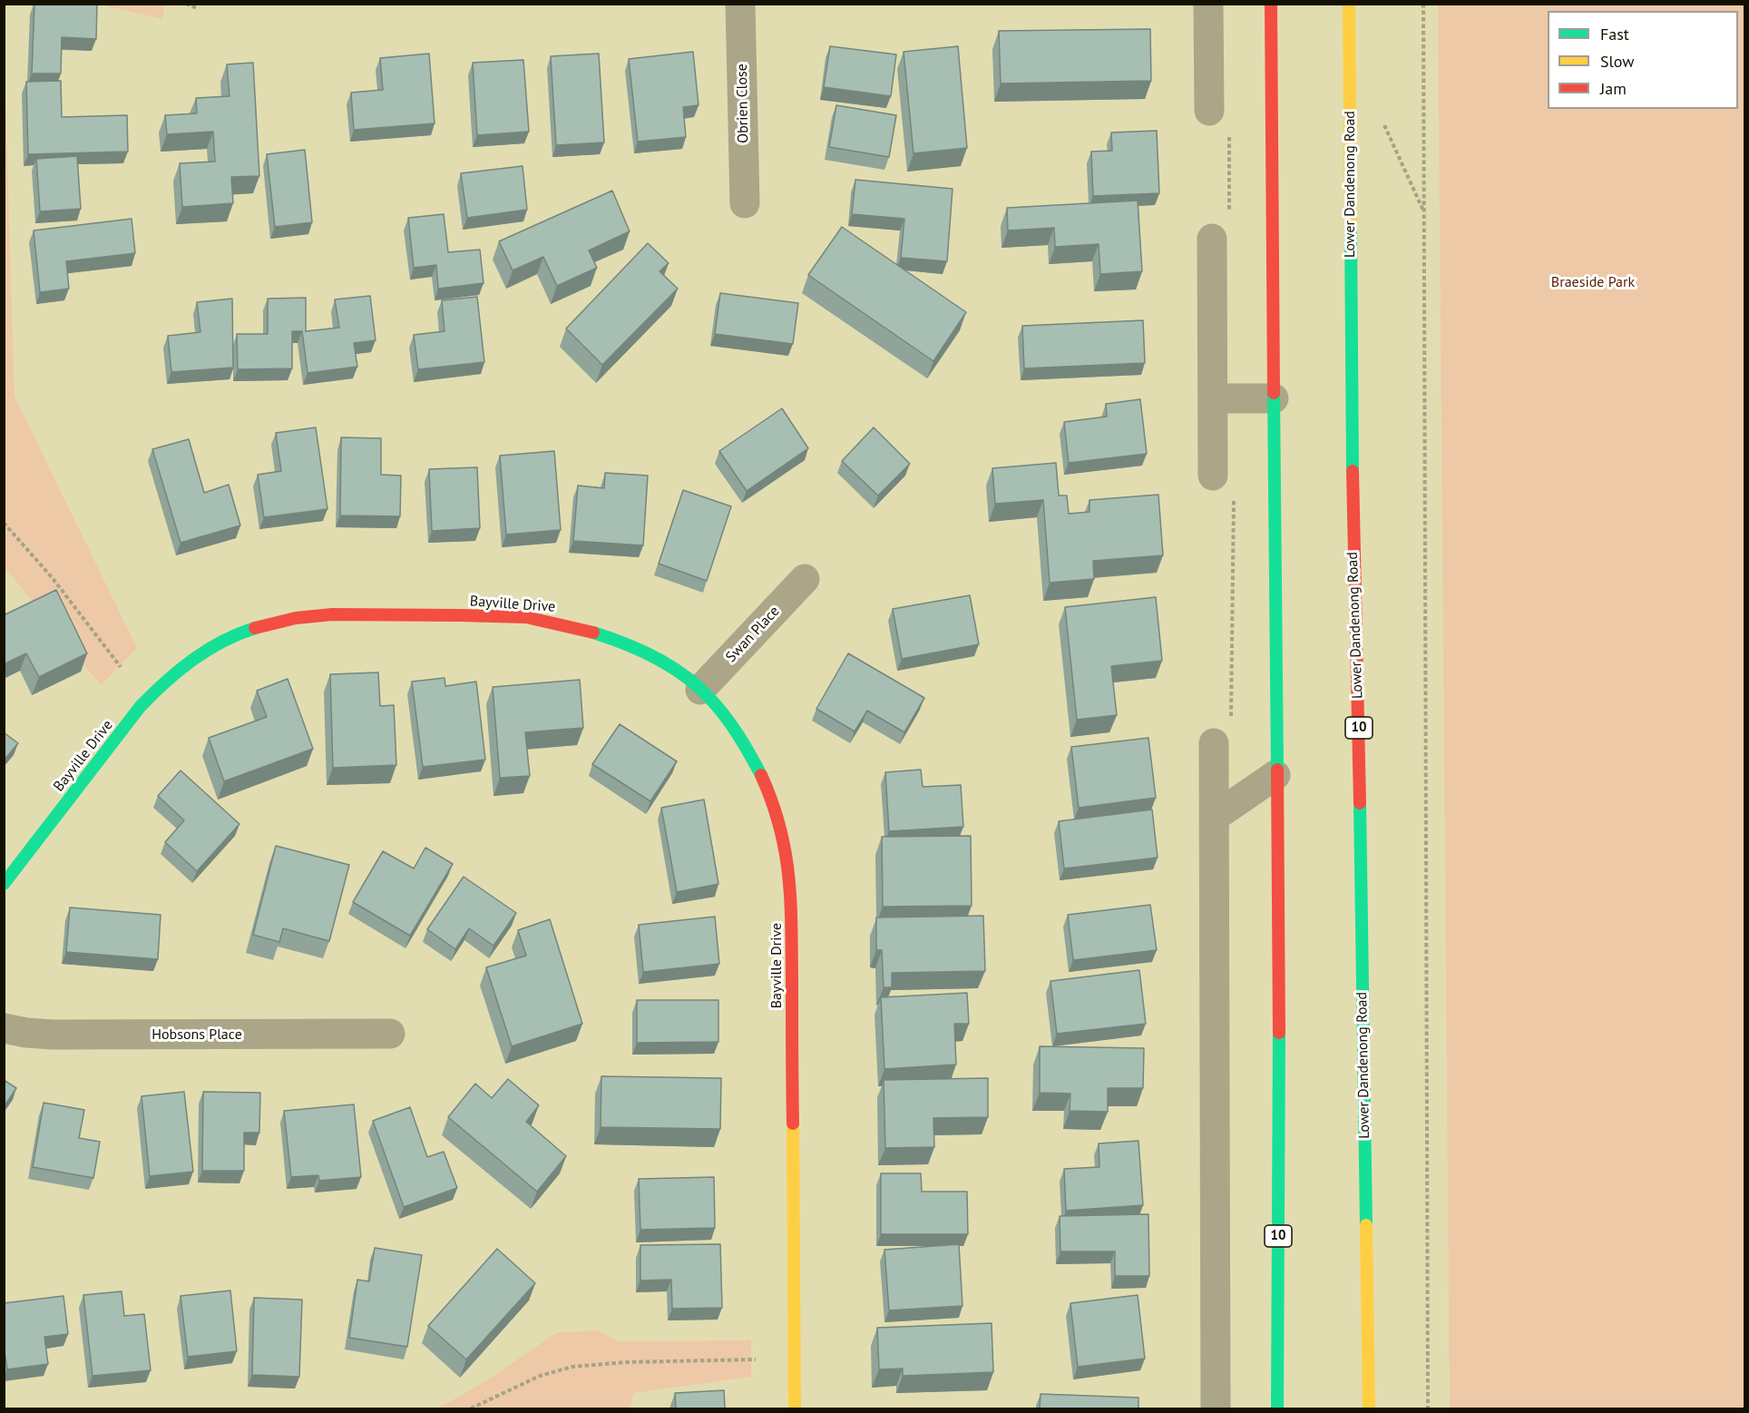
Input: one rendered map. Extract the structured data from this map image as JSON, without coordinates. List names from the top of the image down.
{
  "streets": {
    "main road": ["Lower Dandenong Road", "Bayville Drive", "10"],
    "street": ["Obrien Close", "Swan Place", "Hobsons Place"]
  },
  "crossings": [
    ["Bayville Drive", "Swan Place"]
  ],
  "parks": ["Braeside Park"],
  "legend": ["Fast", "Slow", "Jam"]
}
